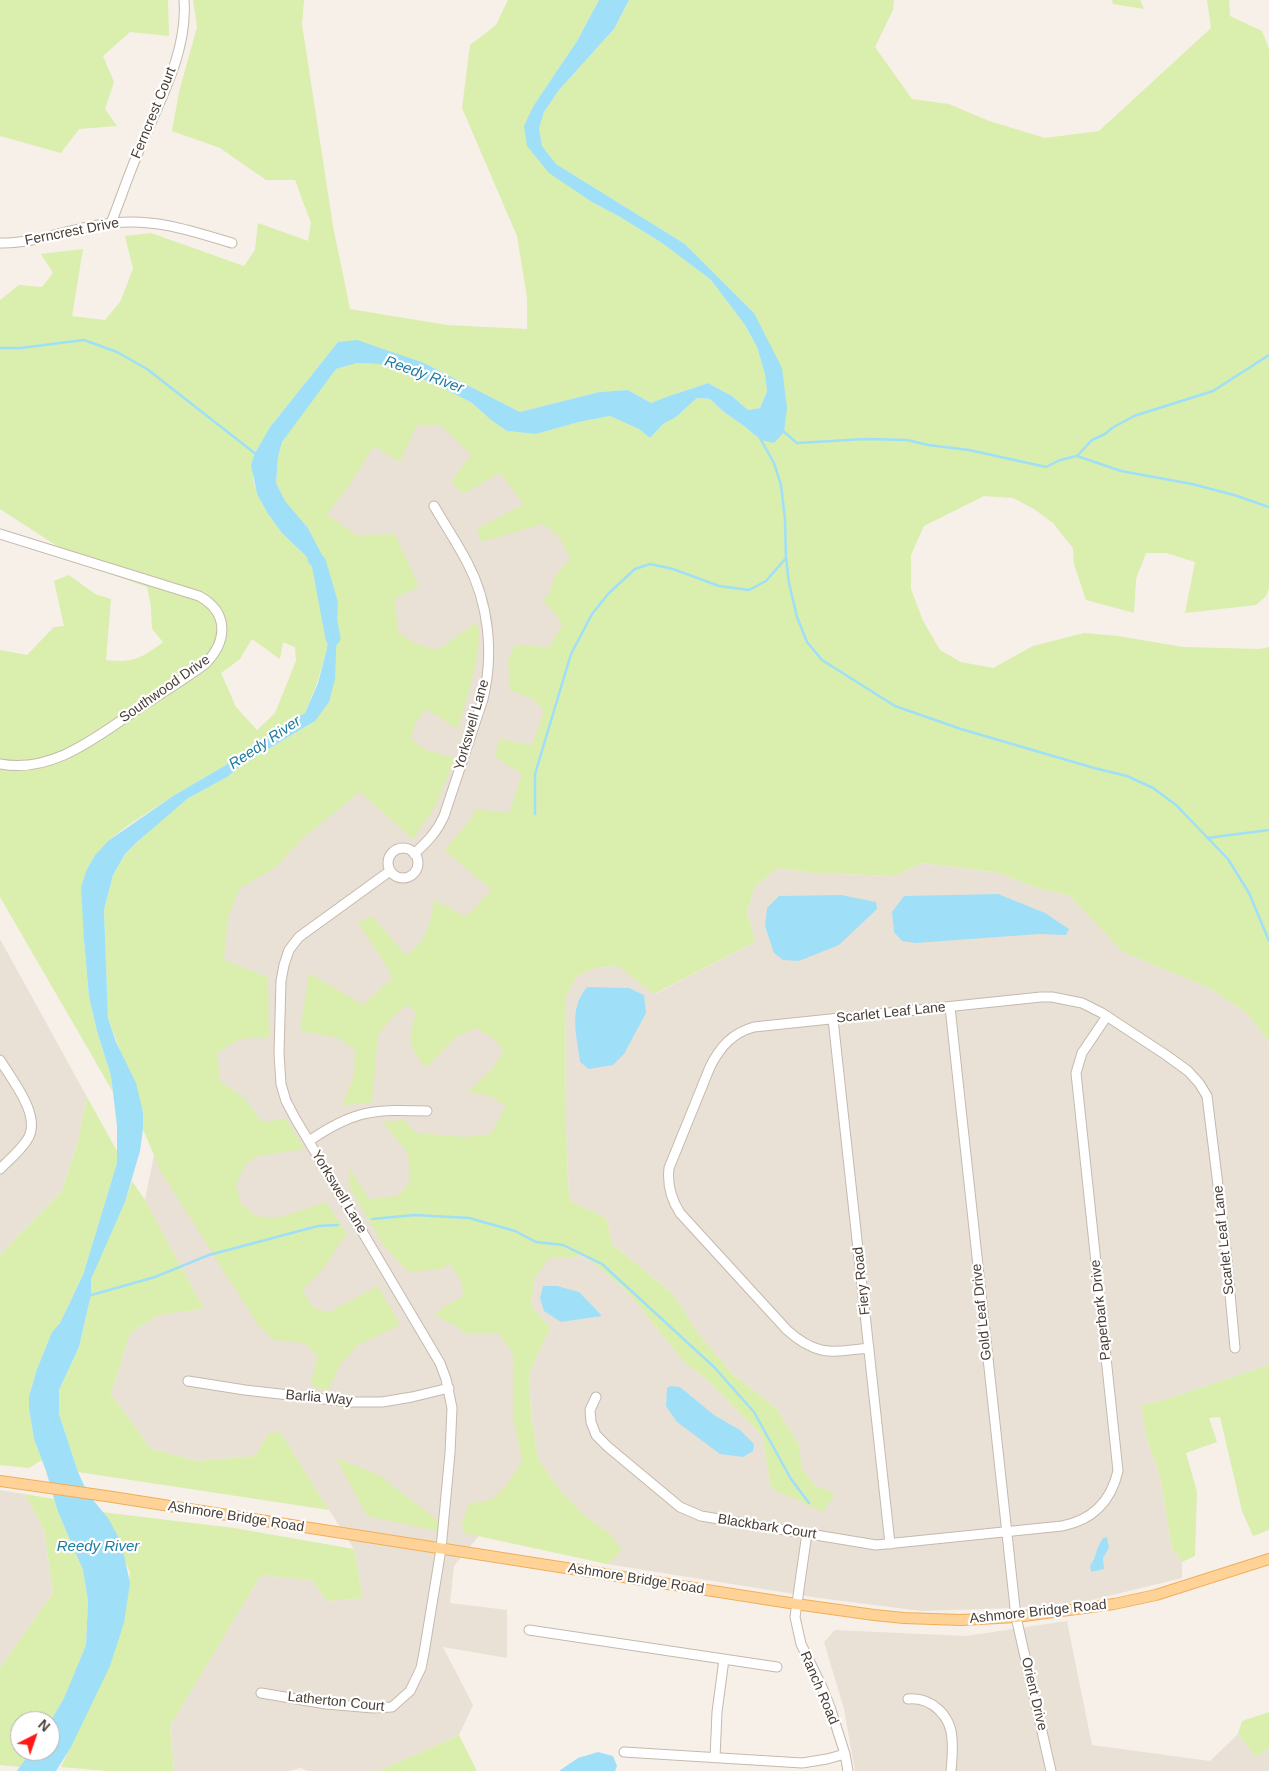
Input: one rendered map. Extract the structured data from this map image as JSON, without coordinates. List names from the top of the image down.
{
  "streets": {
    "main road": ["Ashmore Bridge Road"],
    "street": [
      "Ferncrest Court",
      "Ferncrest Drive",
      "Southwood Drive",
      "Yorkswell Lane",
      "Scarlet Leaf Lane",
      "Fiery Road",
      "Paperbark Drive",
      "Gold Leaf Drive",
      "Barlia Way",
      "Blackbark Court",
      "Ranch Road",
      "Orient Drive",
      "Latherton Court"
    ]
  },
  "crossings": [
    ["Ferncrest Court", "Ferncrest Drive"],
    ["Yorkswell Lane", "Barlia Way"],
    ["Yorkswell Lane", "Ashmore Bridge Road"],
    ["Yorkswell Lane", "Latherton Court"],
    ["Scarlet Leaf Lane", "Fiery Road"],
    ["Scarlet Leaf Lane", "Paperbark Drive"],
    ["Scarlet Leaf Lane", "Gold Leaf Drive"],
    ["Fiery Road", "Blackbark Court"],
    ["Paperbark Drive", "Gold Leaf Drive"],
    ["Paperbark Drive", "Blackbark Court"],
    ["Gold Leaf Drive", "Ashmore Bridge Road"],
    ["Gold Leaf Drive", "Blackbark Court"],
    ["Gold Leaf Drive", "Orient Drive"],
    ["Ashmore Bridge Road", "Ranch Road"],
    ["Ashmore Bridge Road", "Orient Drive"],
    ["Ashmore Bridge Road", "Latherton Court"],
    ["Blackbark Court", "Ranch Road"]
  ],
  "water": ["Reedy River"],
  "north": "top right"
}
